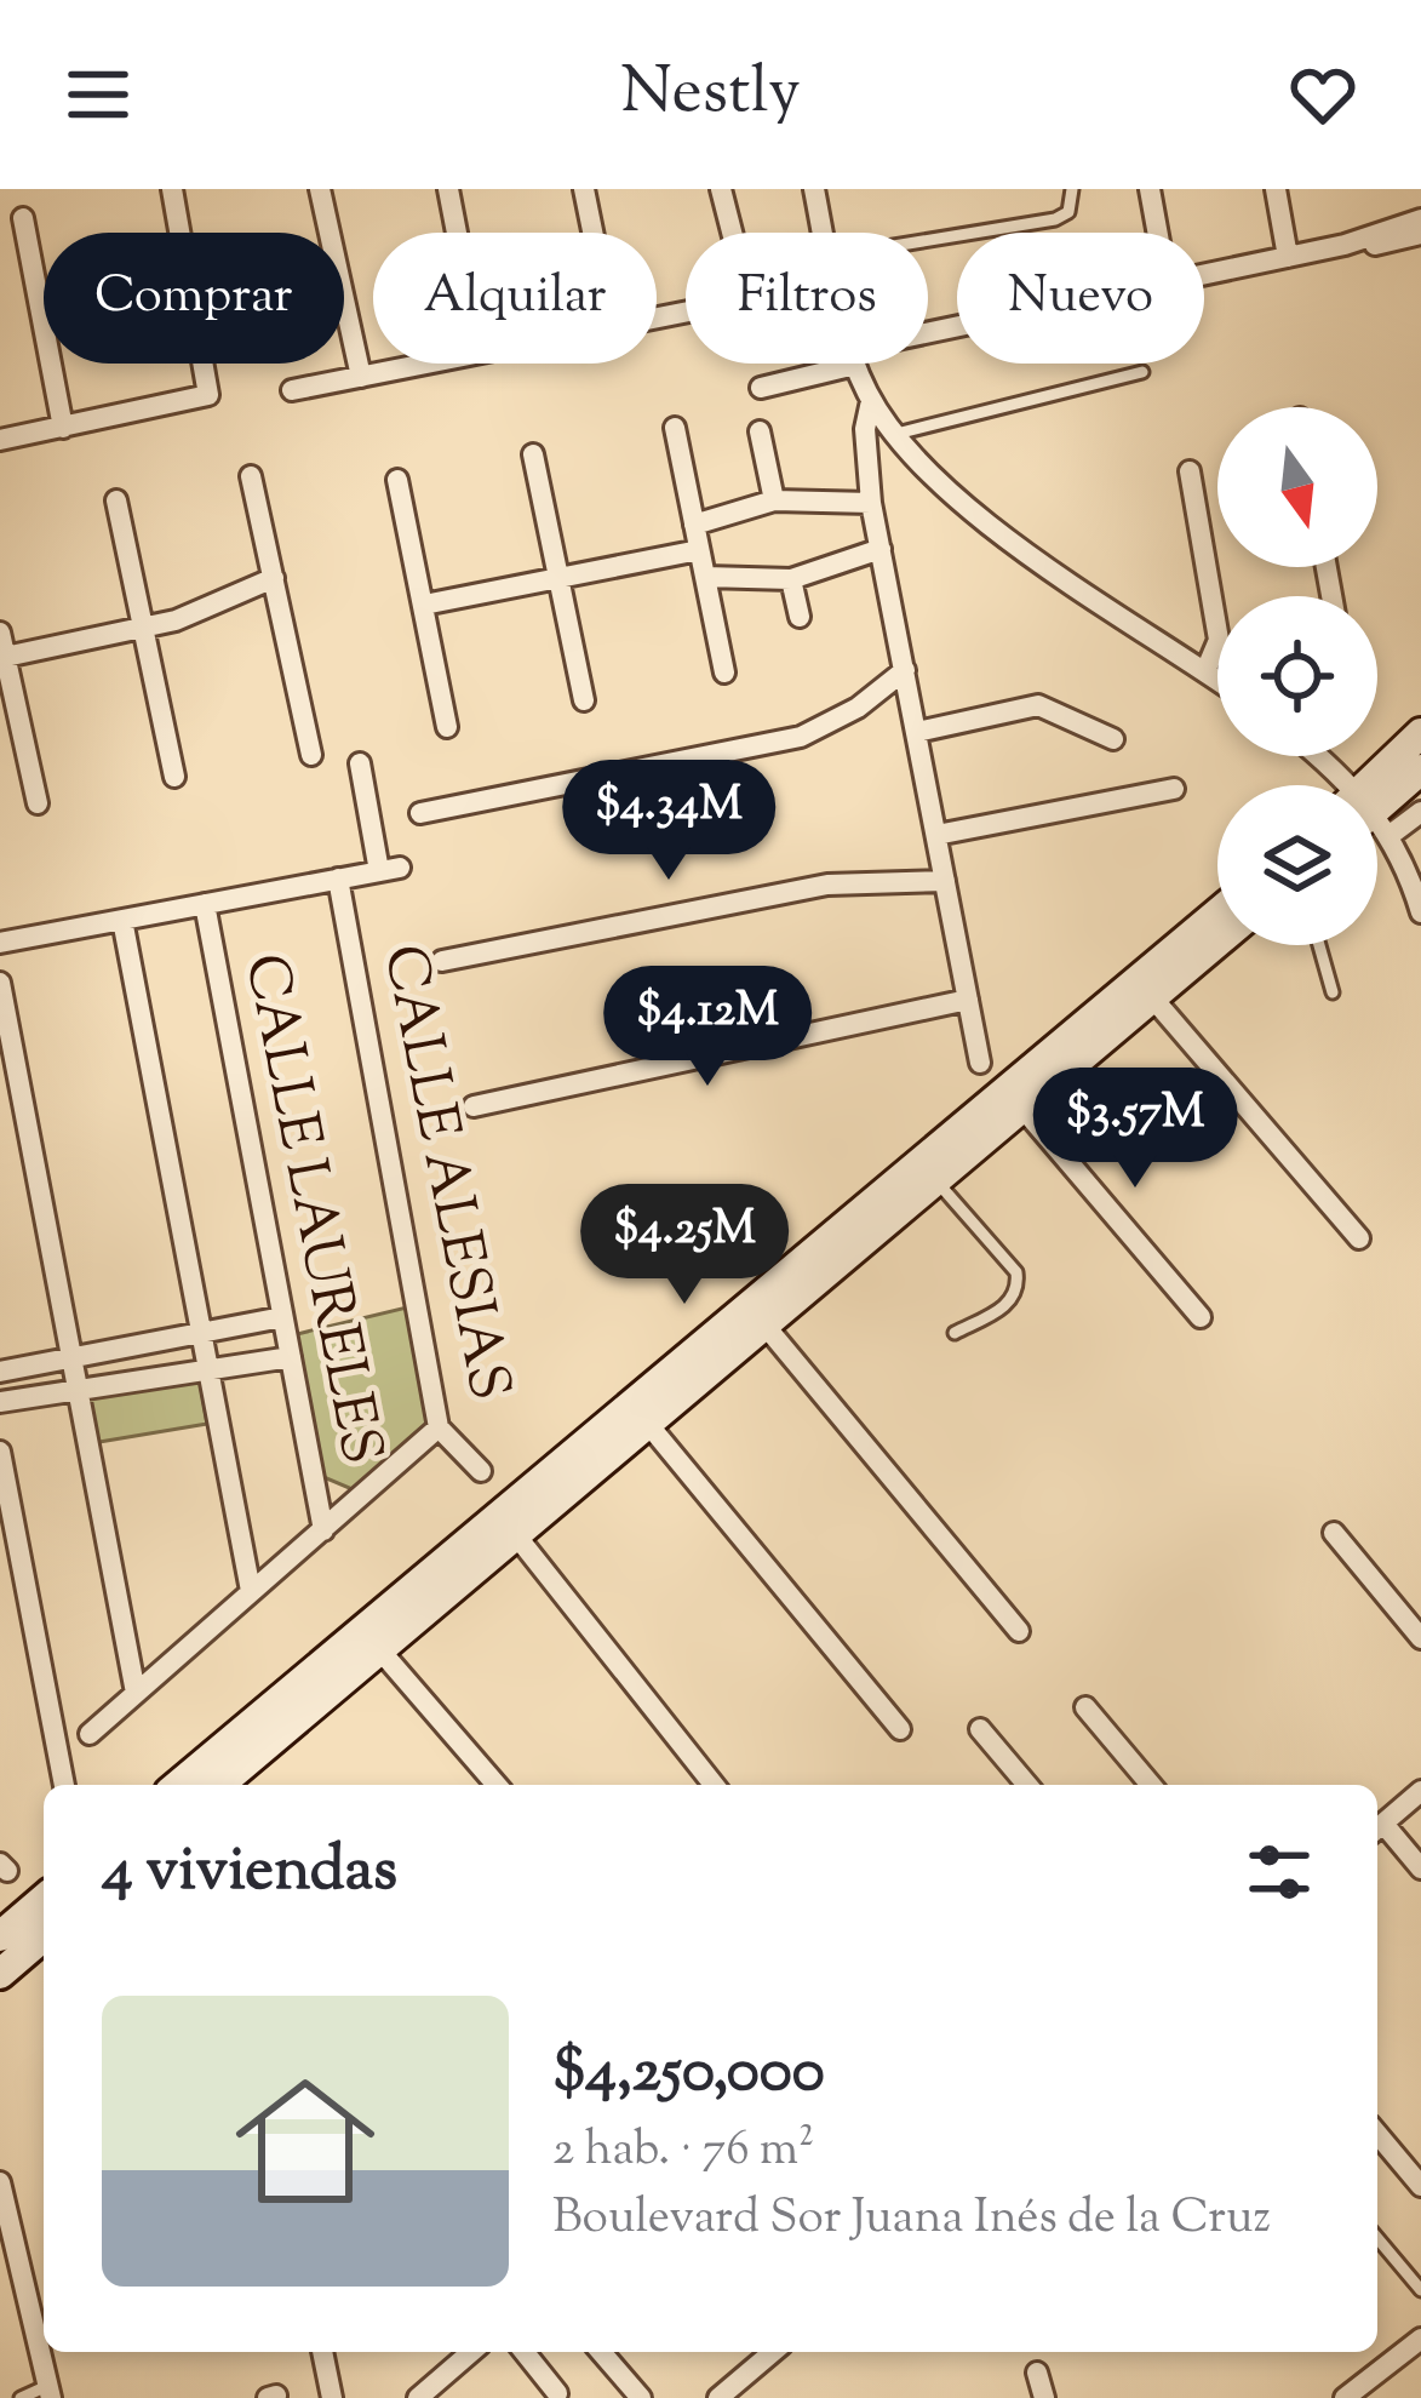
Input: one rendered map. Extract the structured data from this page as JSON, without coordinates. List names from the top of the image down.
{
  "streets": {
    "street": ["CALLE ALESIAS", "CALLE LAURELES"]
  },
  "north": "bottom",
  "page": {
    "header": "Nestly",
    "chip": [
      "Comprar",
      "Alquilar",
      "Filtros",
      "Nuevo"
    ],
    "price": [
      "$4.34M",
      "$4.12M",
      "$3.57M",
      "$4.25M"
    ],
    "heading": "4 viviendas",
    "list": [
      {
        "name": "$4,250,000",
        "note": "2 hab. · 76 m² · Boulevard Sor Juana Inés de la Cruz"
      }
    ]
  }
}
